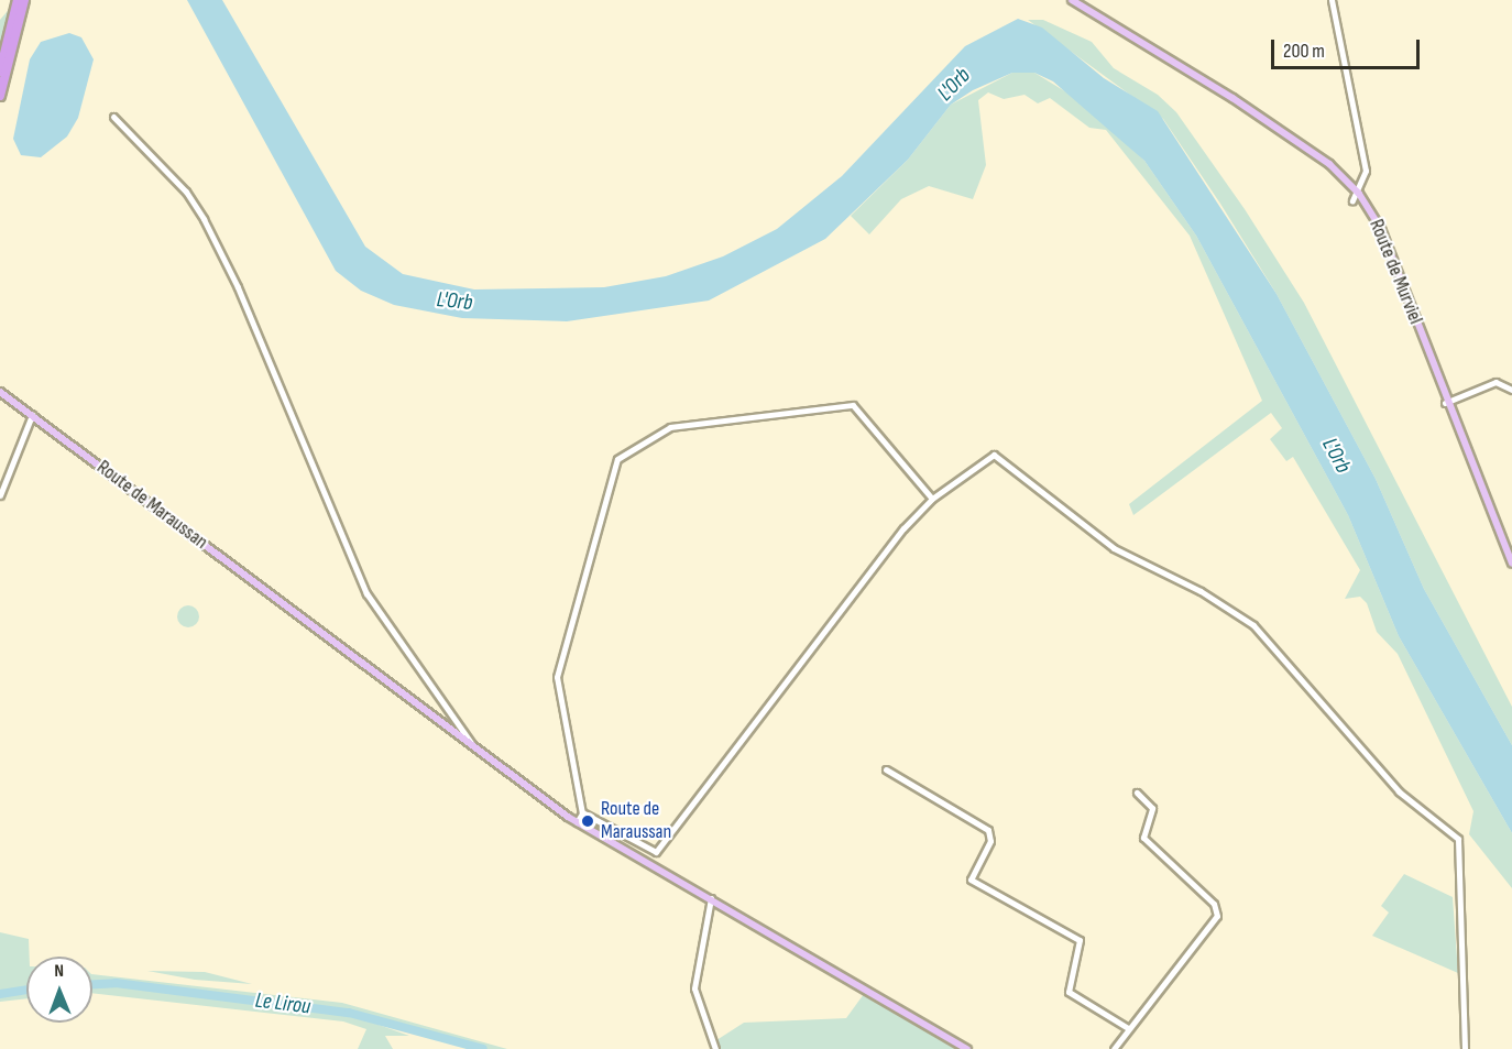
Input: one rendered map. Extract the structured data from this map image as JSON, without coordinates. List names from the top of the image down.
{
  "streets": {
    "main road": ["Route de Murviel", "Route de Maraussan"]
  },
  "water": ["L'Orb", "Le Lirou"],
  "places": ["Route de Maraussan"],
  "scale_bar": "200 m",
  "north": "top"
}
